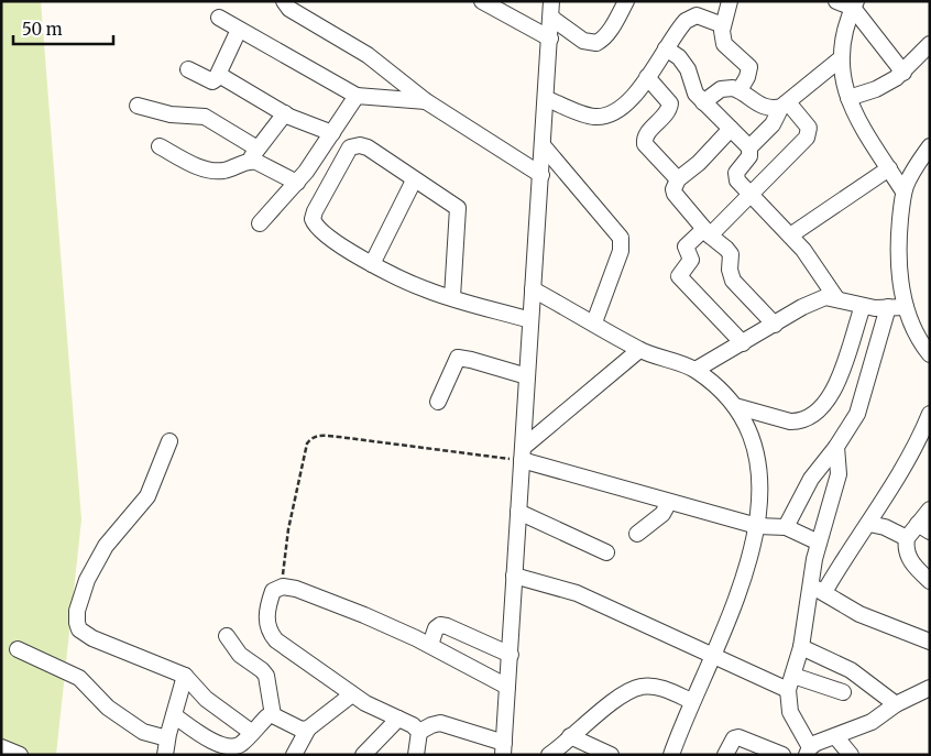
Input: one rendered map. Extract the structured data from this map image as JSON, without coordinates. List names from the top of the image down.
{
  "scale_bar": "50 m"
}
